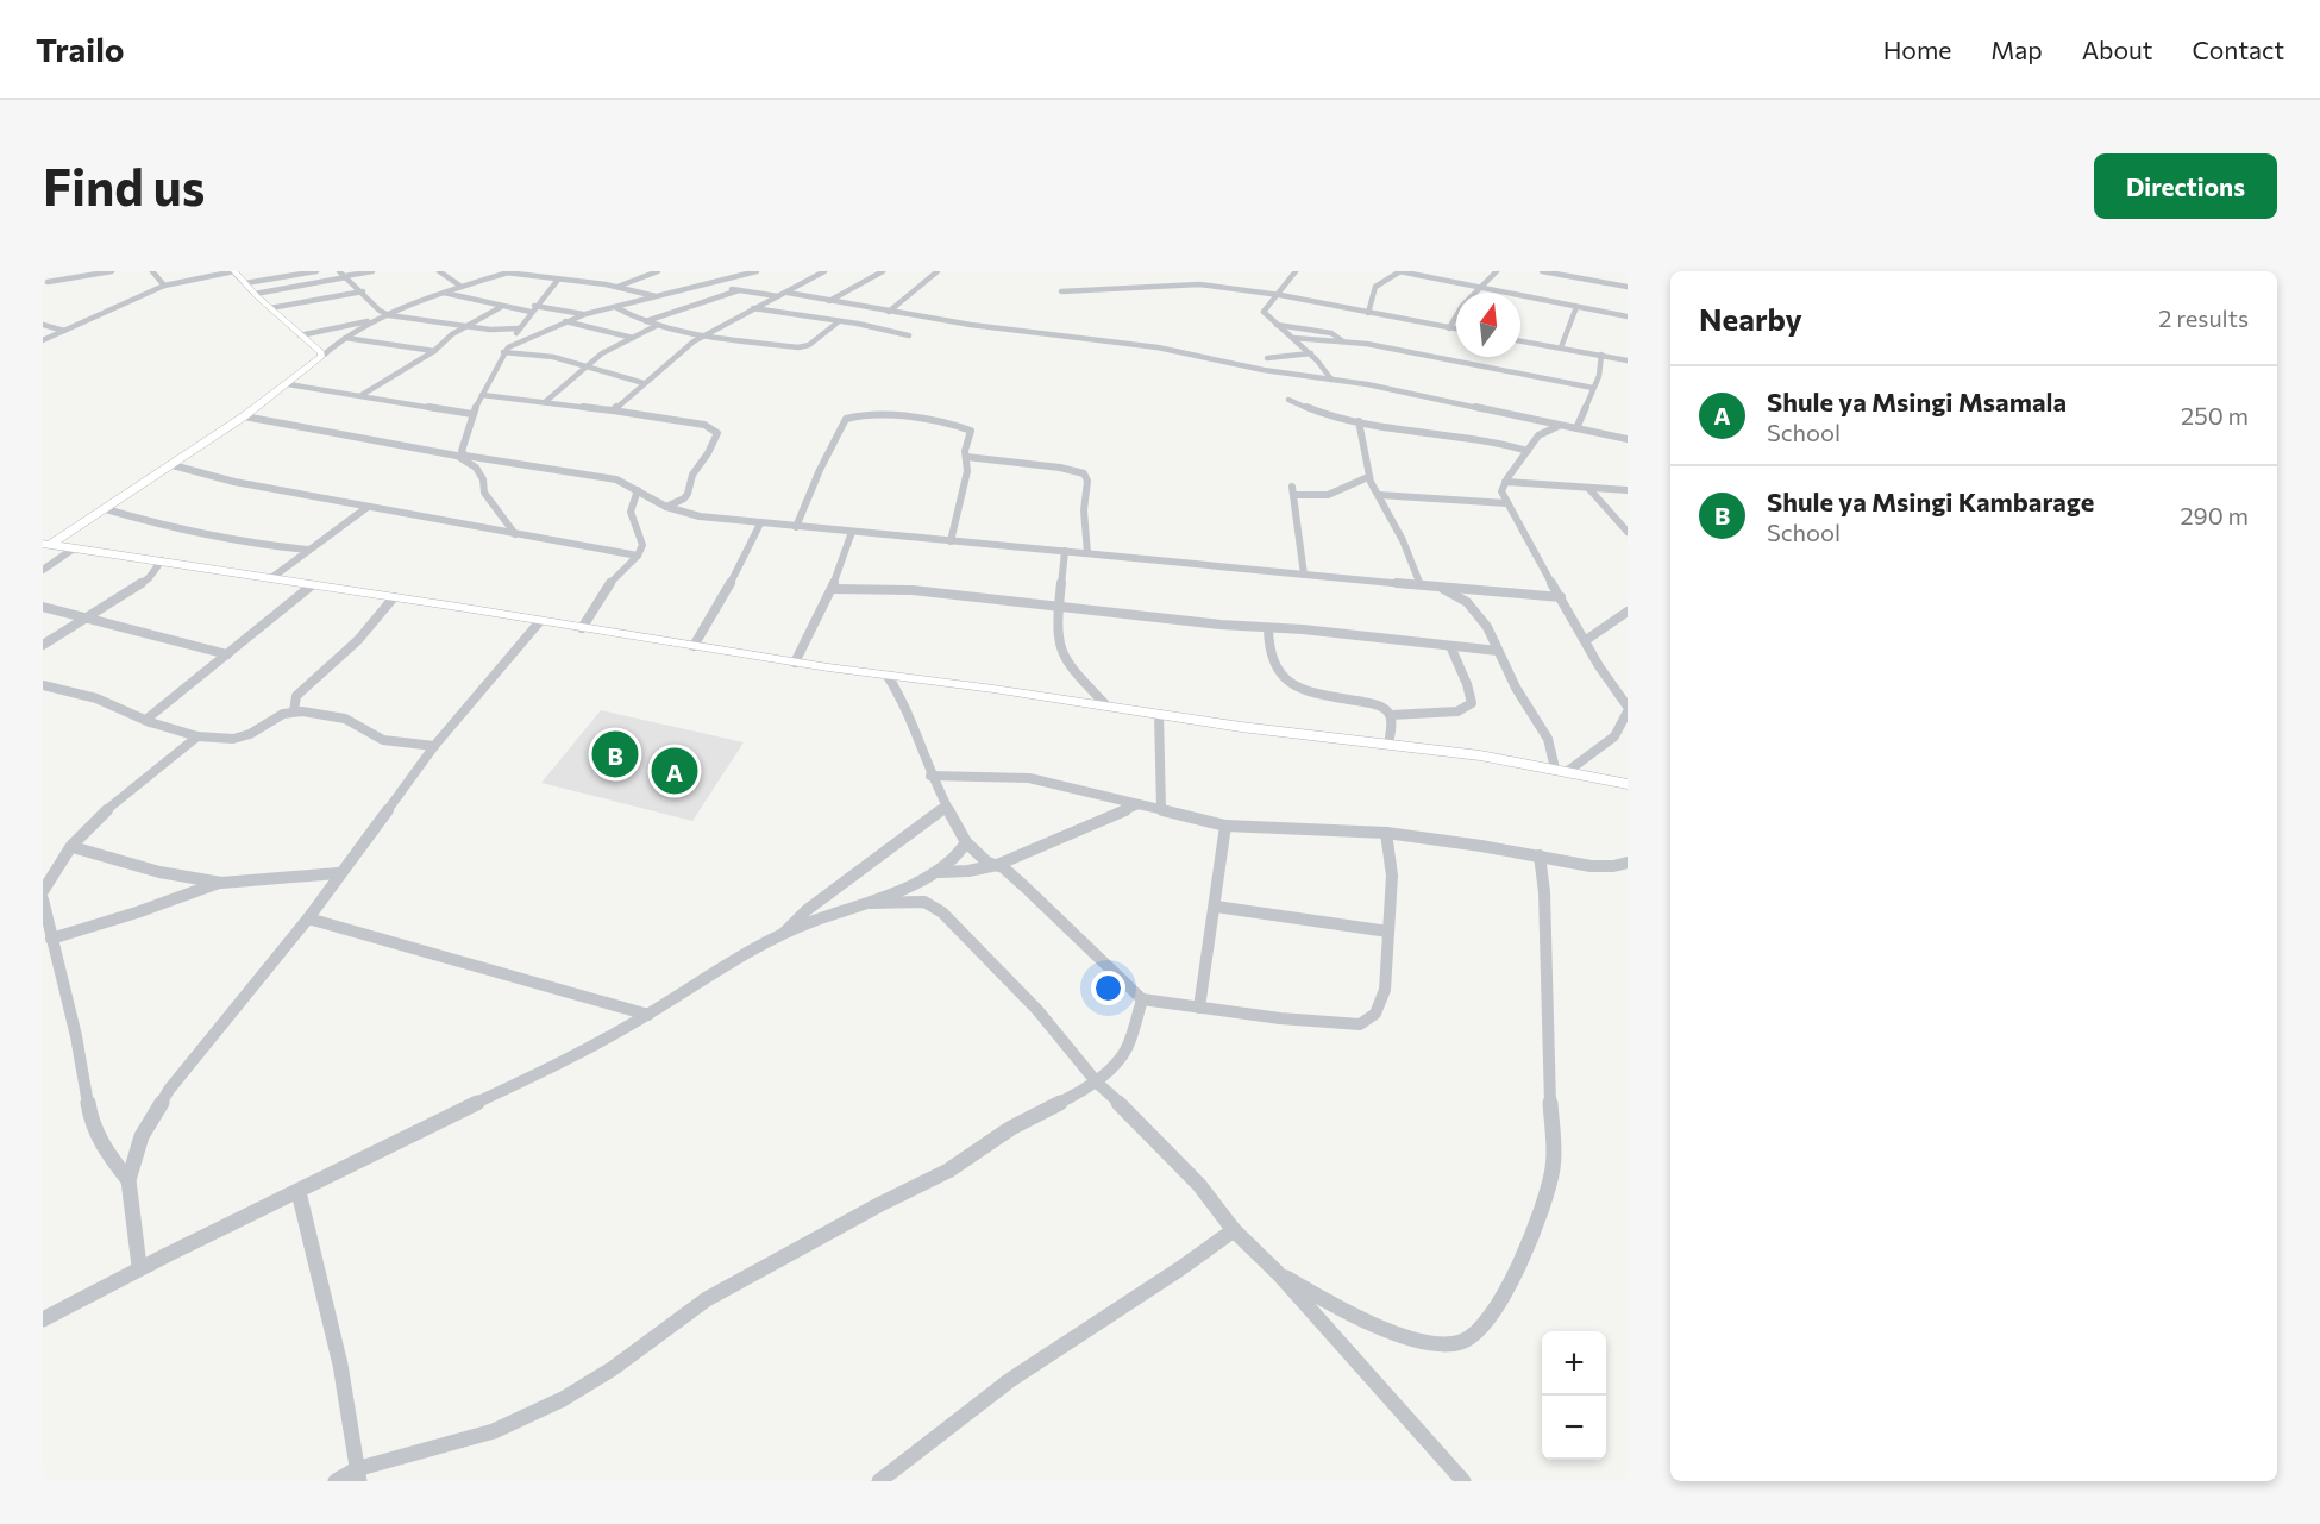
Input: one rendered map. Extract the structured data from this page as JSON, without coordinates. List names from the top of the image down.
{
  "north": "top",
  "page": {
    "header": "Trailo",
    "nav": [
      "Home",
      "Map",
      "About",
      "Contact"
    ],
    "buttons": "Directions",
    "title": "Find us",
    "heading": ["Nearby", "2 results"],
    "list": [
      {
        "mark": "A",
        "name": "Shule ya Msingi Msamala",
        "note": "School",
        "value": "250 m"
      },
      {
        "mark": "B",
        "name": "Shule ya Msingi Kambarage",
        "note": "School",
        "value": "290 m"
      }
    ],
    "pins": ["B", "A"],
    "map_buttons": ["+", "−"]
  }
}
